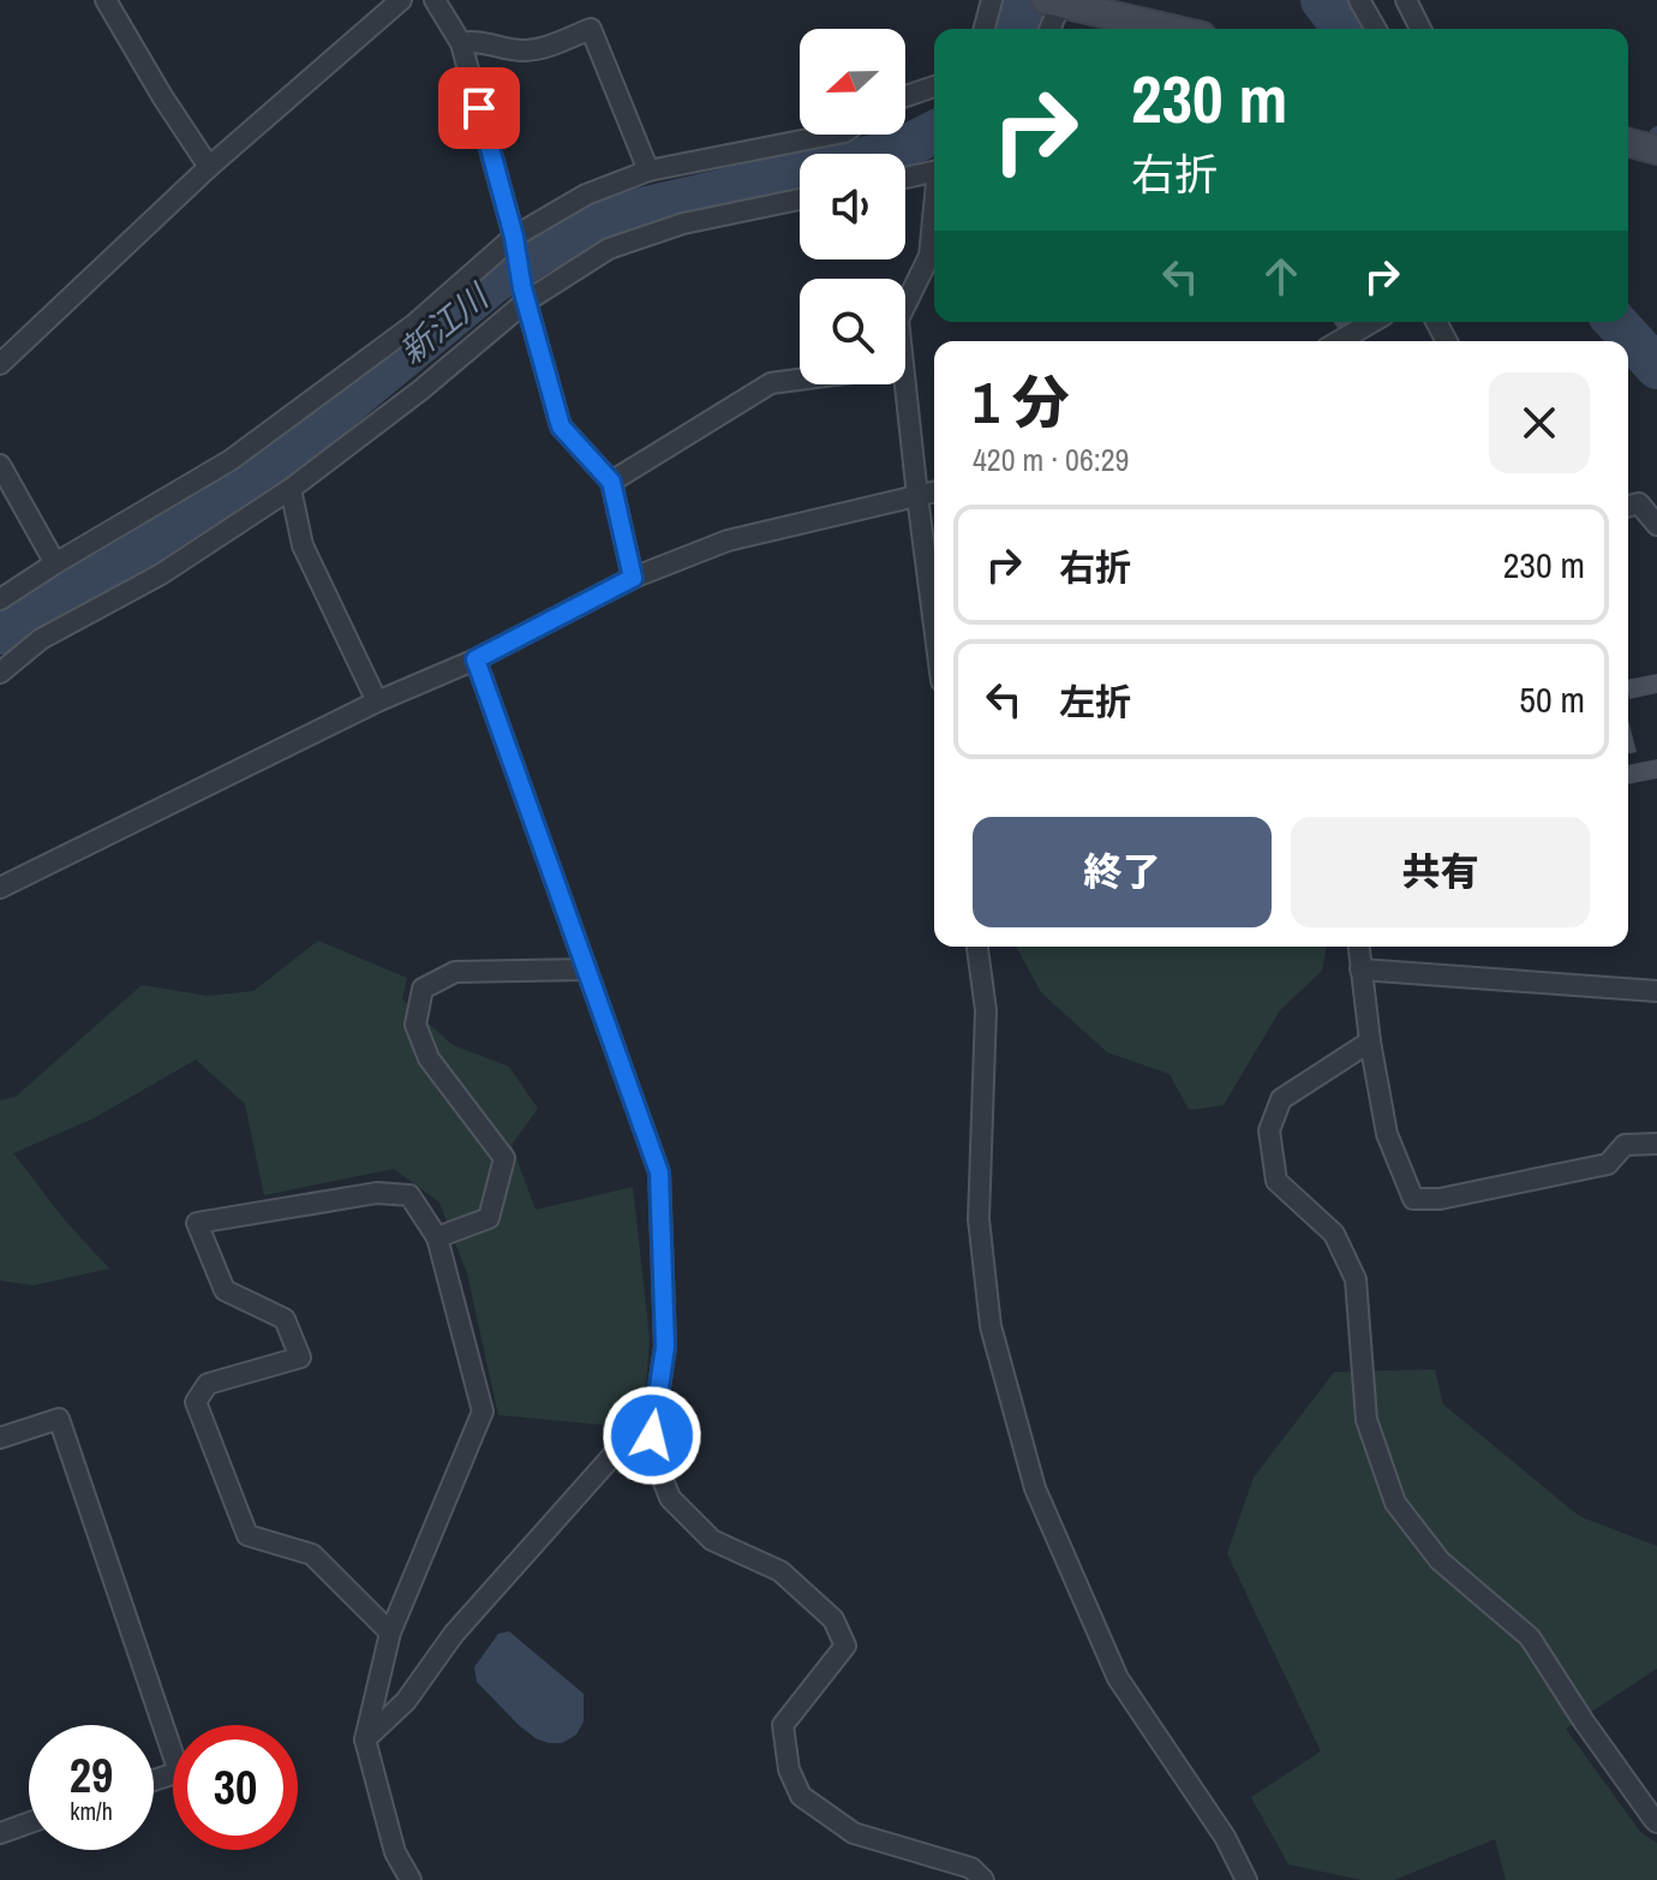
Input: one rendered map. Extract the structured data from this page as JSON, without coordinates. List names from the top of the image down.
{
  "water": ["新江川"],
  "north": "left",
  "page": {
    "turn": ["230 m", "右折"],
    "heading": ["1 分", "420 m · 06:29"],
    "list": [
      {
        "name": "右折",
        "value": "230 m"
      },
      {
        "name": "左折",
        "value": "50 m"
      }
    ],
    "buttons": ["終了", "共有"],
    "speed": "29 km/h",
    "limit": "30"
  }
}
